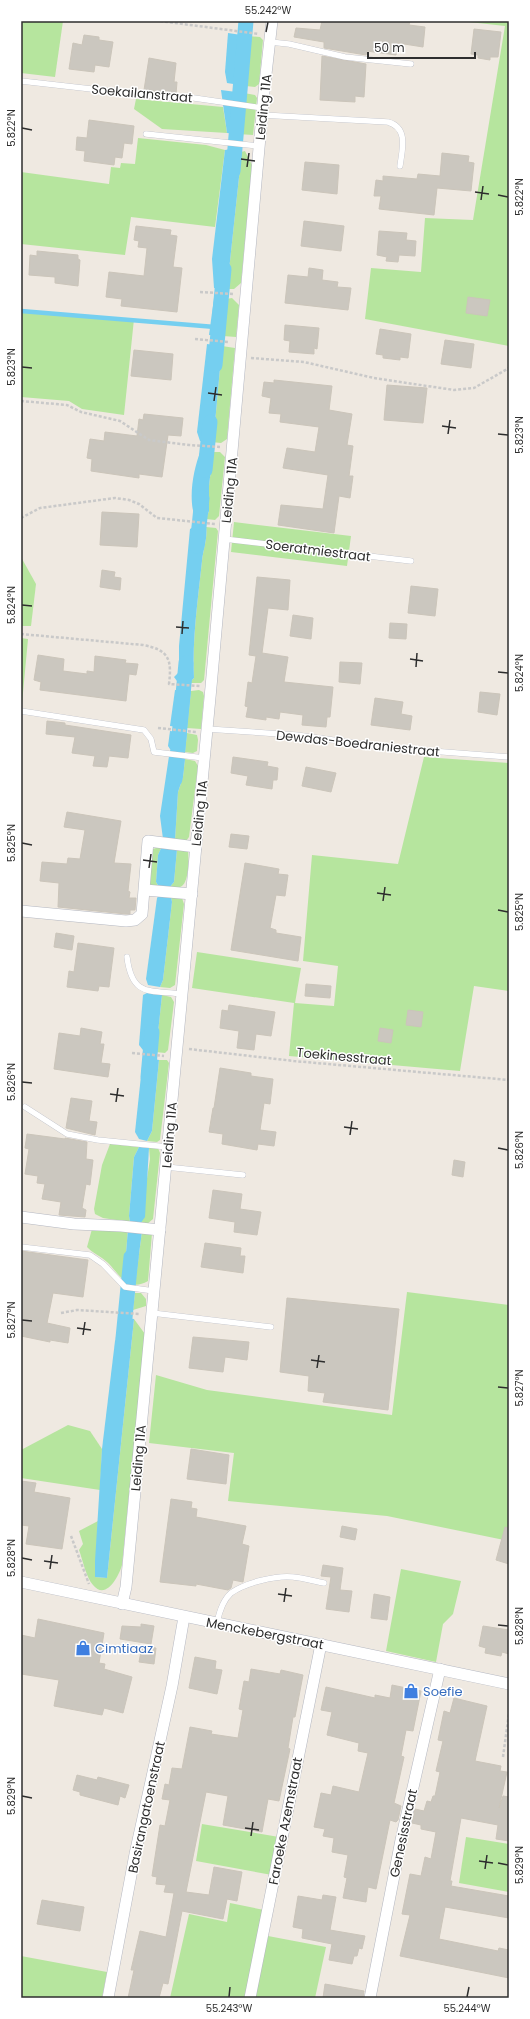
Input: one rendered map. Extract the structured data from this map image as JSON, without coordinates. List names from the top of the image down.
{
  "streets": {
    "street": [
      "Leiding 11A",
      "Menckebergstraat",
      "Basirangatoenstraat",
      "Faroeke Azemstraat",
      "Genesisstraat"
    ],
    "lane": ["Soekailanstraat", "Soeratmiestraat", "Dewdas-Boedraniestraat"],
    "path": ["Toekinesstraat"]
  },
  "crossings": [
    ["Soekailanstraat", "Leiding 11A"],
    ["Leiding 11A", "Soeratmiestraat"],
    ["Leiding 11A", "Dewdas-Boedraniestraat"],
    ["Leiding 11A", "Toekinesstraat"],
    ["Leiding 11A", "Menckebergstraat"],
    ["Menckebergstraat", "Basirangatoenstraat"],
    ["Menckebergstraat", "Faroeke Azemstraat"],
    ["Menckebergstraat", "Genesisstraat"]
  ],
  "places": {
    "shop": ["Cimtiaaz", "Soefie"]
  },
  "scale_bar": "50 m",
  "coordinates": [
    "55.242°W",
    "5.822°N",
    "5.823°N",
    "5.824°N",
    "5.825°N",
    "5.826°N",
    "5.827°N",
    "5.828°N",
    "5.829°N",
    "55.243°W",
    "55.244°W"
  ]
}
